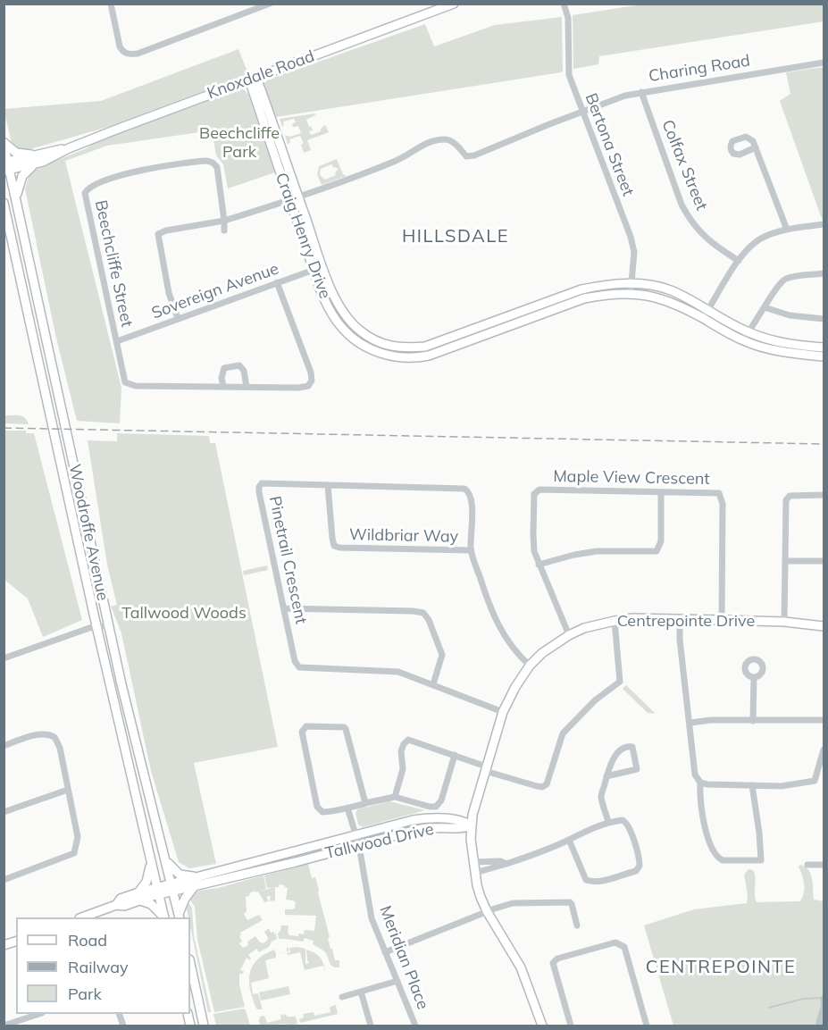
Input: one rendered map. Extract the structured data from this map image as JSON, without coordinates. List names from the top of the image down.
{
  "streets": {
    "street": [
      "Charing Road",
      "Knoxdale Road",
      "Bertona Street",
      "Colfax Street",
      "Craig Henry Drive",
      "Beechcliffe Street",
      "Sovereign Avenue",
      "Maple View Crescent",
      "Woodroffe Avenue",
      "Wildbriar Way",
      "Pinetrail Crescent",
      "Centrepointe Drive",
      "Tallwood Drive",
      "Meridian Place"
    ]
  },
  "crossings": [
    ["Charing Road", "Bertona Street"],
    ["Charing Road", "Colfax Street"],
    ["Charing Road", "Craig Henry Drive"],
    ["Knoxdale Road", "Craig Henry Drive"],
    ["Knoxdale Road", "Woodroffe Avenue"],
    ["Bertona Street", "Craig Henry Drive"],
    ["Craig Henry Drive", "Sovereign Avenue"],
    ["Beechcliffe Street", "Sovereign Avenue"],
    ["Maple View Crescent", "Centrepointe Drive"],
    ["Woodroffe Avenue", "Tallwood Drive"],
    ["Wildbriar Way", "Pinetrail Crescent"],
    ["Pinetrail Crescent", "Centrepointe Drive"],
    ["Centrepointe Drive", "Tallwood Drive"],
    ["Tallwood Drive", "Meridian Place"]
  ],
  "districts": ["HILLSDALE", "CENTREPOINTE"],
  "parks": ["Beechcliffe Park", "Tallwood Woods"],
  "legend": ["Road", "Railway", "Park"]
}
